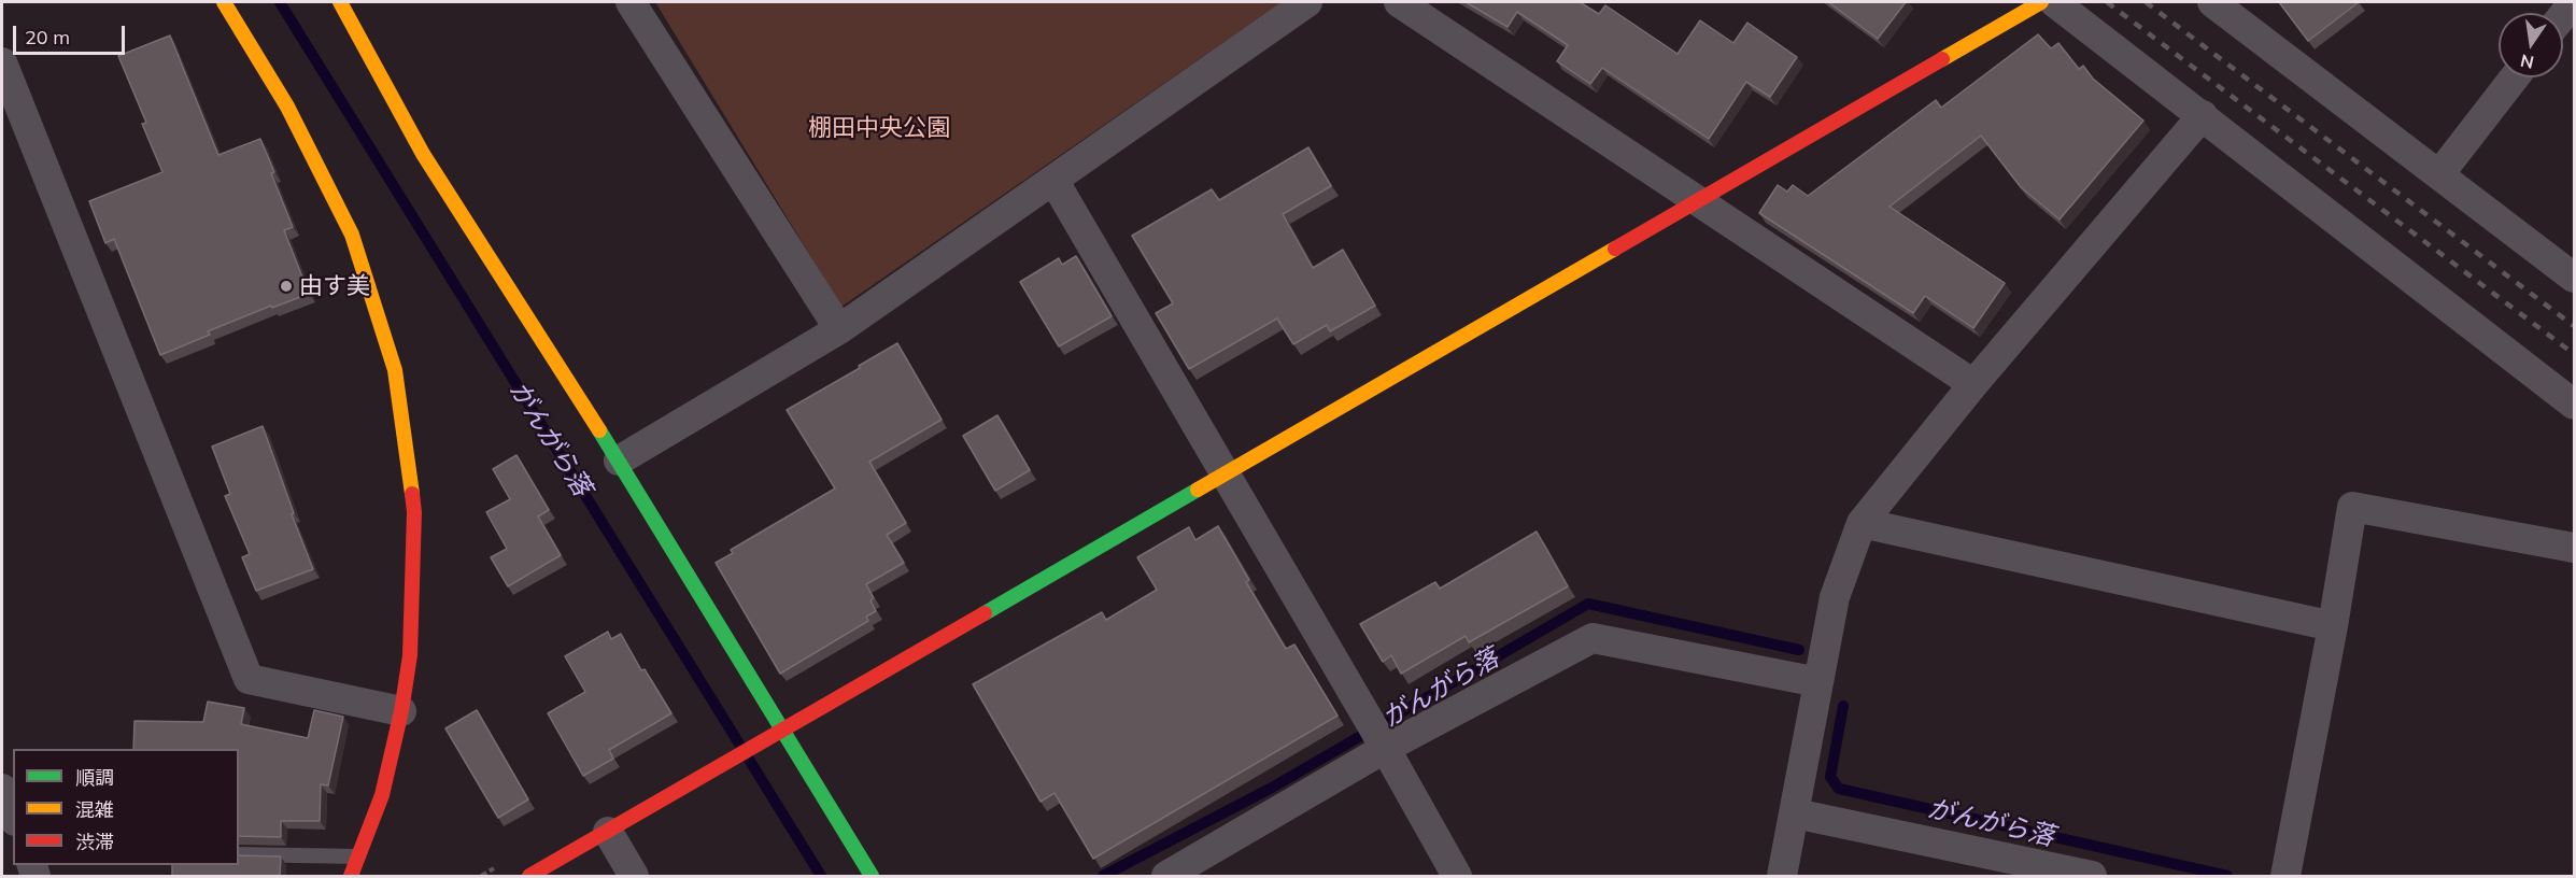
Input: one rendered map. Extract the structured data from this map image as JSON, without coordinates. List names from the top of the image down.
{
  "water": ["がんがら落"],
  "parks": ["棚田中央公園"],
  "places": ["由す美"],
  "legend": ["順調", "混雑", "渋滞"],
  "scale_bar": "20 m",
  "north": "bottom"
}
